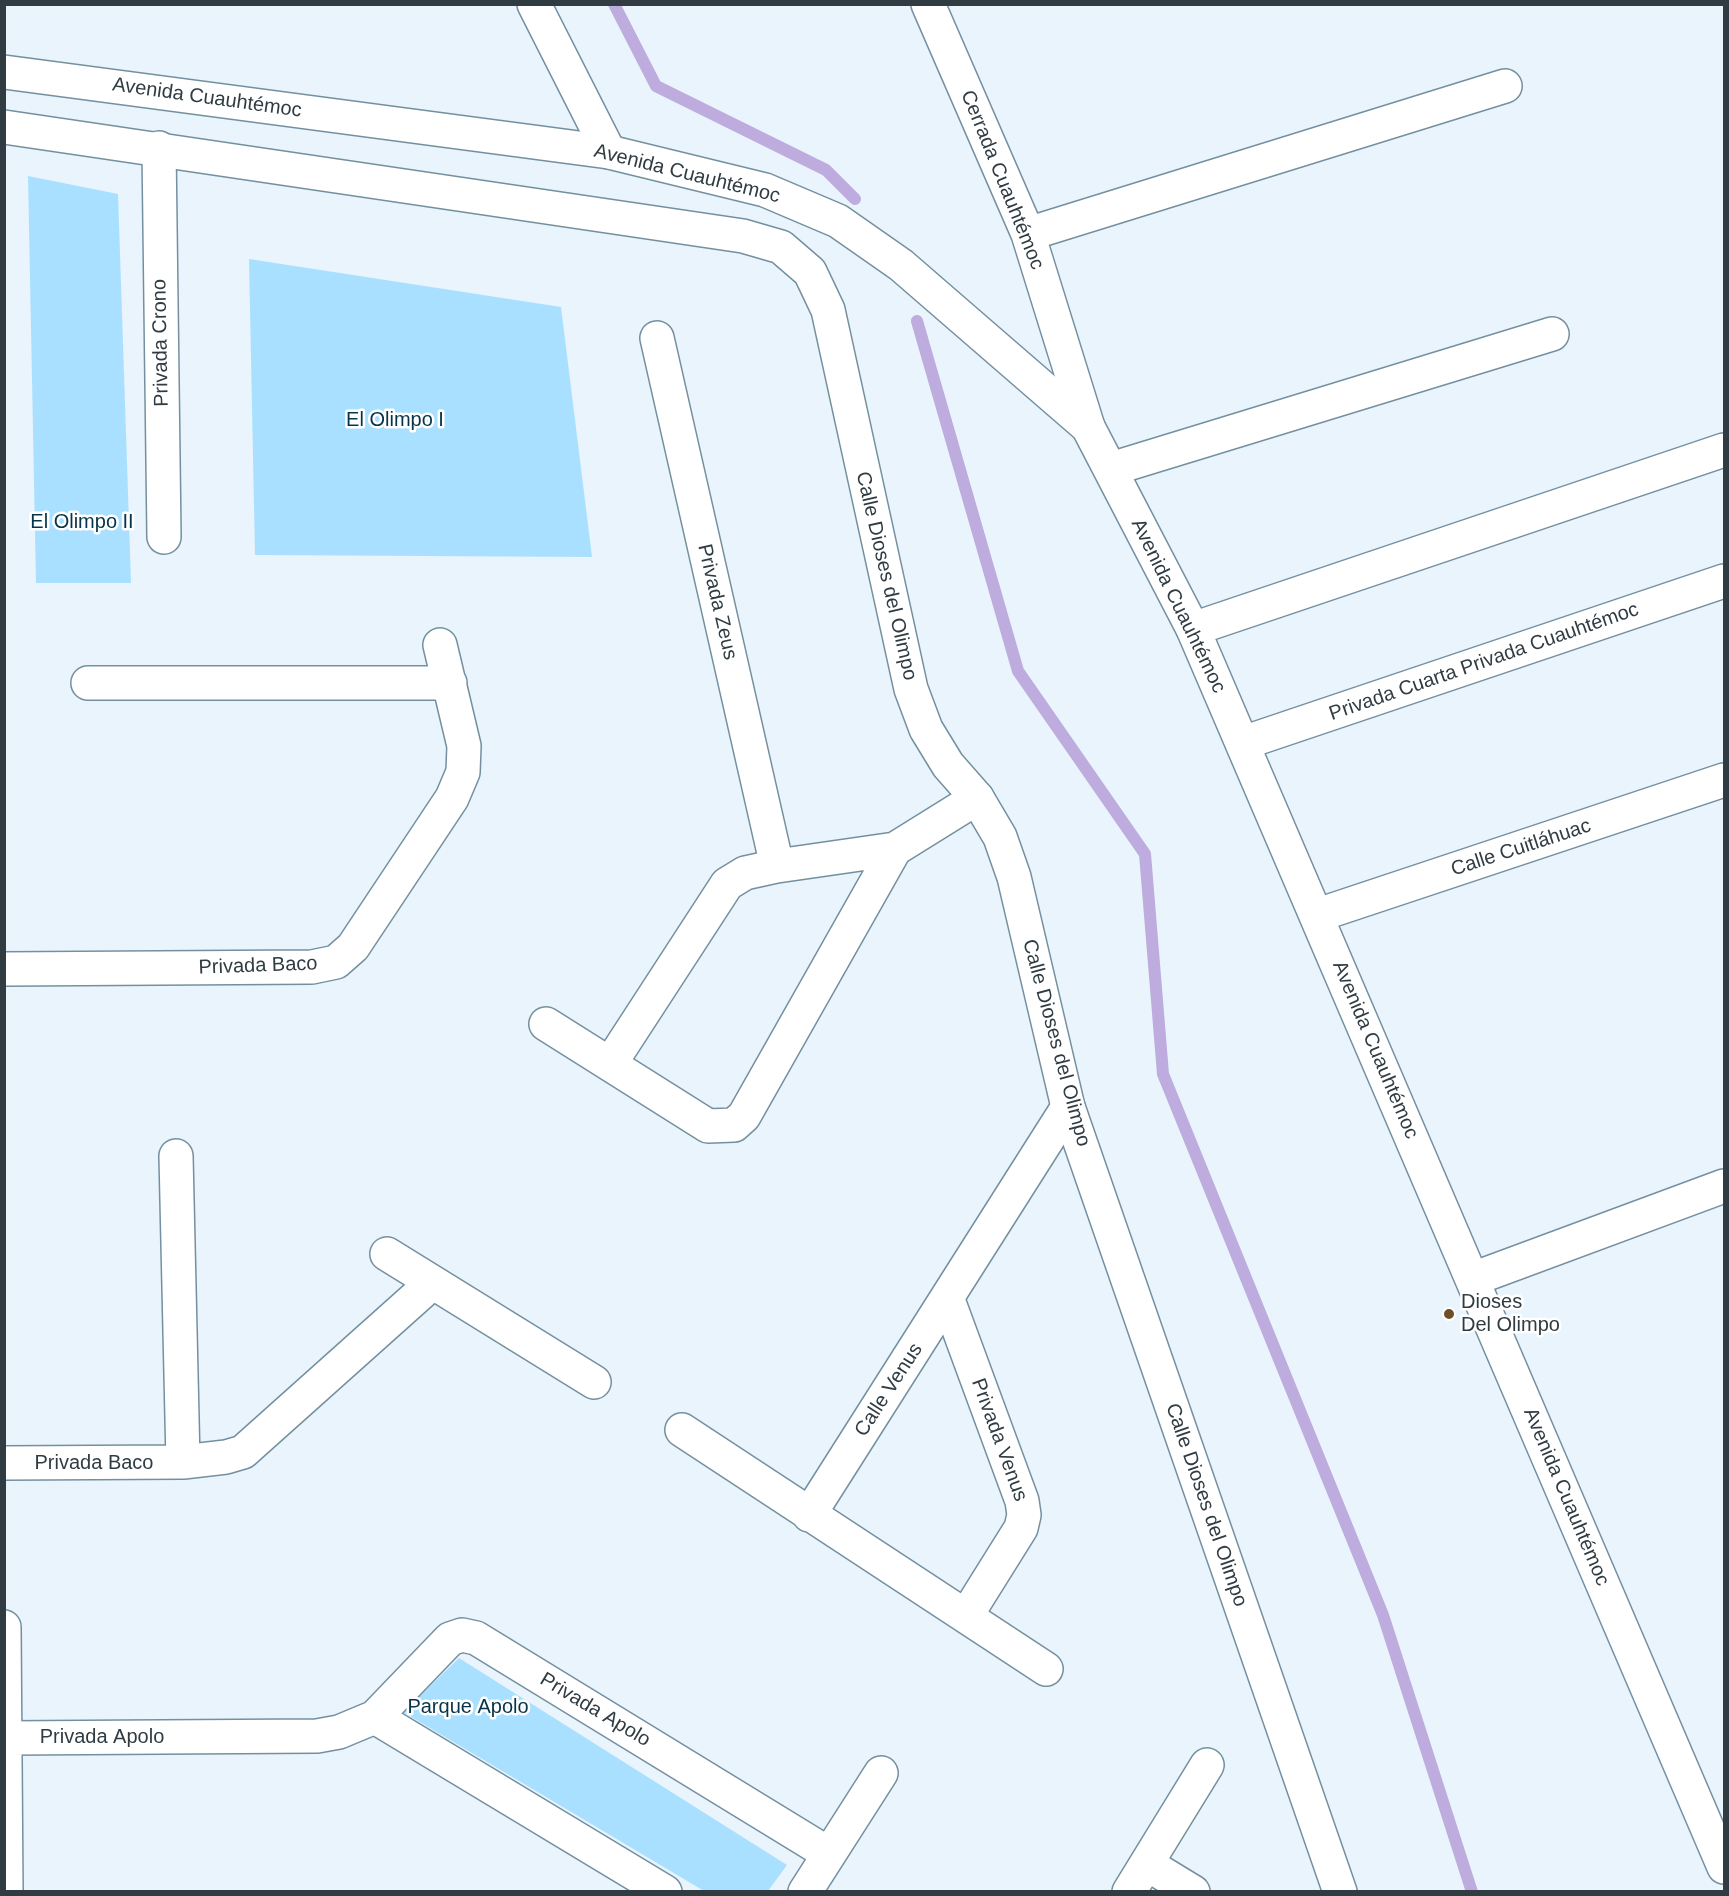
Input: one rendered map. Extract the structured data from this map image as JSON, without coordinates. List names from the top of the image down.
{
  "streets": {
    "street": [
      "Avenida Cuauhtémoc",
      "Cerrada Cuauhtémoc",
      "Privada Crono",
      "Calle Dioses del Olimpo",
      "Privada Zeus",
      "Privada Cuarta Privada Cuauhtémoc",
      "Calle Cuitláhuac",
      "Privada Baco",
      "Calle Venus",
      "Privada Venus",
      "Privada Apolo"
    ]
  },
  "crossings": [
    ["Avenida Cuauhtémoc", "Cerrada Cuauhtémoc"],
    ["Avenida Cuauhtémoc", "Privada Cuarta Privada Cuauhtémoc"],
    ["Avenida Cuauhtémoc", "Calle Cuitláhuac"],
    ["Privada Crono", "Calle Dioses del Olimpo"],
    ["Calle Dioses del Olimpo", "Calle Venus"],
    ["Calle Venus", "Privada Venus"]
  ],
  "parks": ["El Olimpo I", "El Olimpo II", "Parque Apolo"],
  "places": ["Dioses Del Olimpo"]
}
